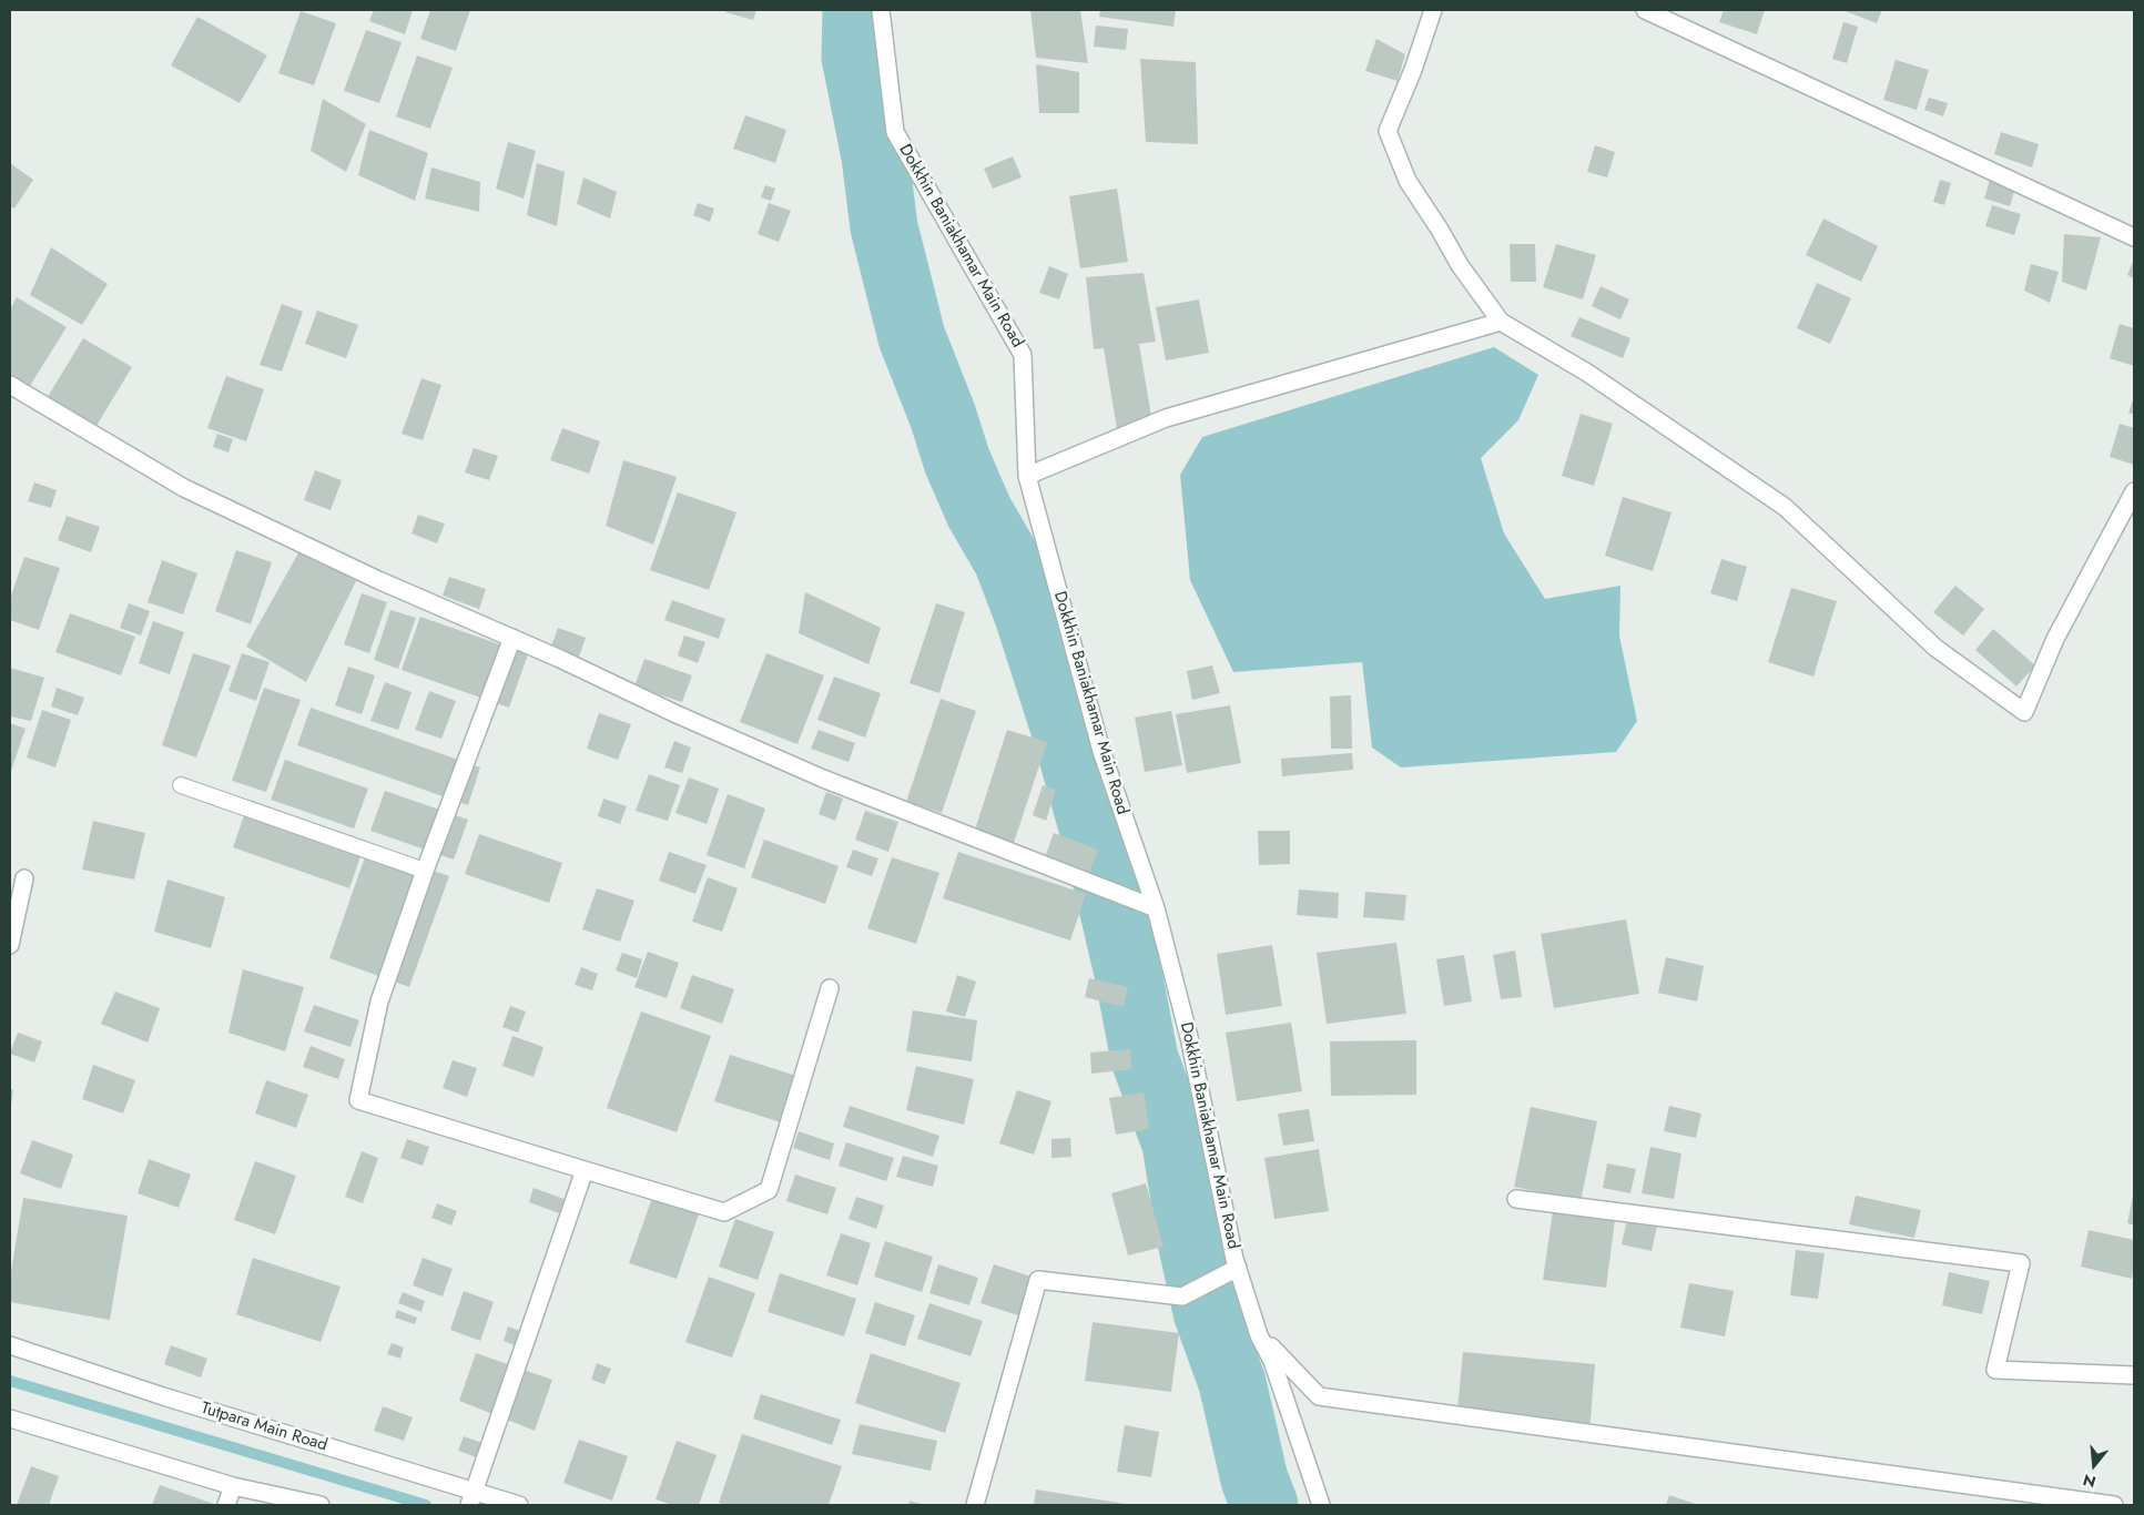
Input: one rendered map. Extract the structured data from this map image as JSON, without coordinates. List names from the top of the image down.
{
  "streets": {
    "street": ["Dokkhin Baniakhamar Main Road", "Tutpara Main Road"]
  },
  "north": "bottom"
}
